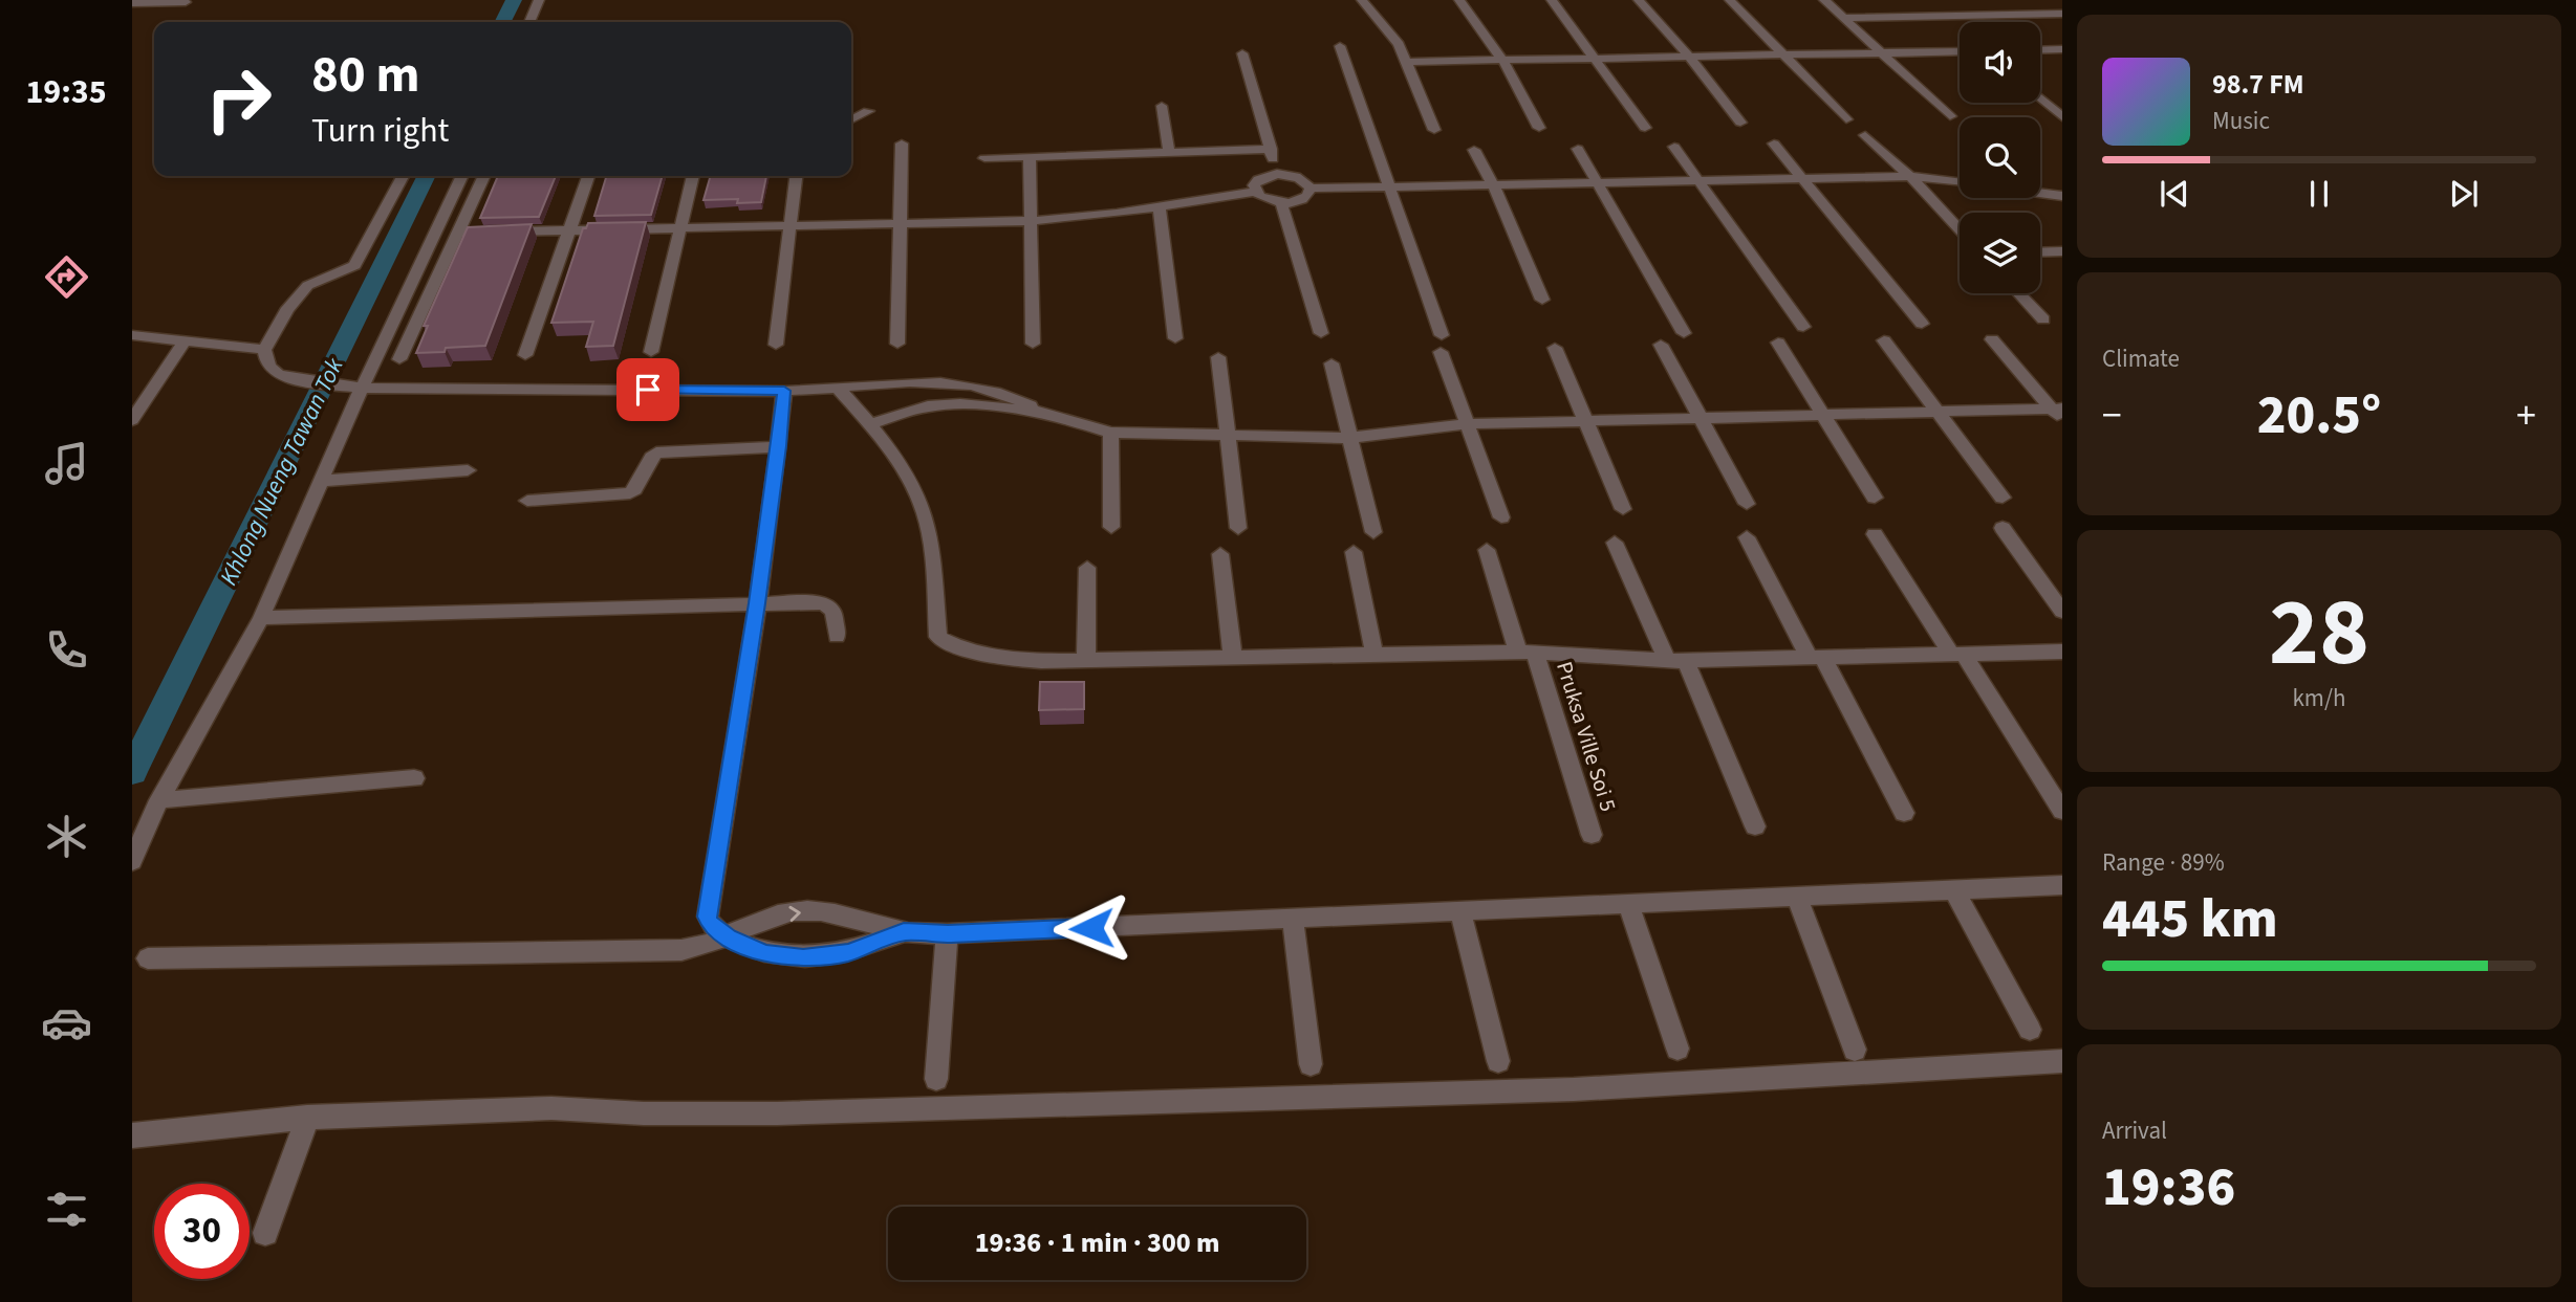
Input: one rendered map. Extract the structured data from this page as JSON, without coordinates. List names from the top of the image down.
{
  "streets": {
    "street": ["Pruksa Ville Soi 5"]
  },
  "water": ["Khlong Nueng Tawan Tok"],
  "page": {
    "tabs": "19:35",
    "turn": ["80 m", "Turn right"],
    "song": ["98.7 FM", "Music"],
    "tile": [
      "Climate",
      ["28", "km/h"],
      ["Range · 89%", "445 km"],
      ["Arrival", "19:36"]
    ],
    "heat": ["−", "20.5°", "+"],
    "limit": "30",
    "trip": "19:36 · 1 min · 300 m"
  }
}
